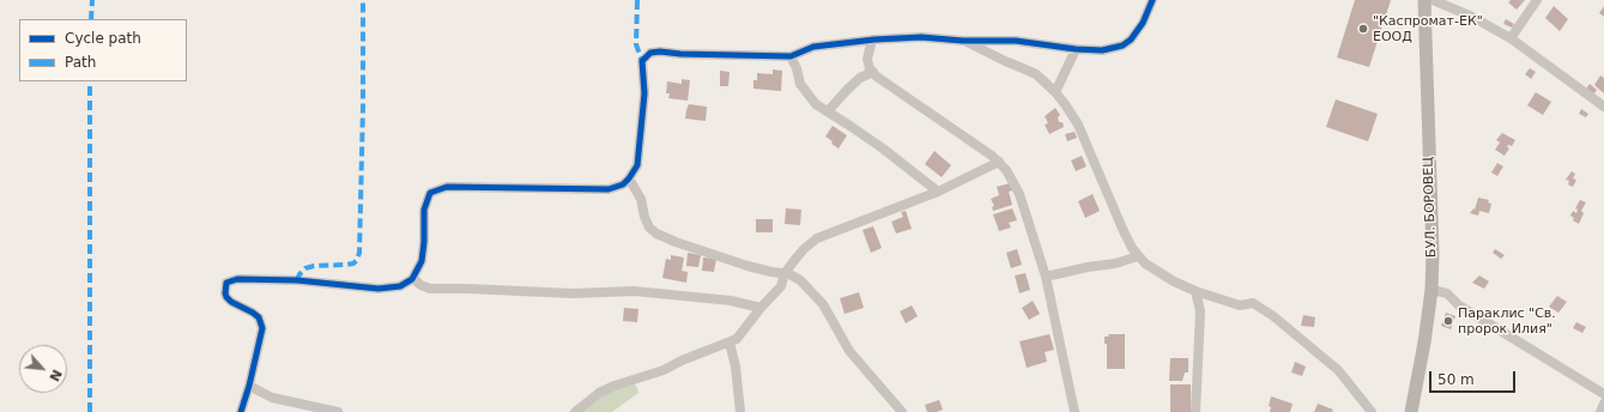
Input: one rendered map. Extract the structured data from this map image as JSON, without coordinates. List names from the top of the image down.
{
  "streets": {
    "street": ["БУЛ. БОРОВЕЦ"]
  },
  "places": ["\"Каспромат-ЕК\" ЕООД", "Параклис \"Св. пророк Илия\""],
  "legend": ["Cycle path", "Path"],
  "scale_bar": "50 m",
  "north": "bottom right"
}
